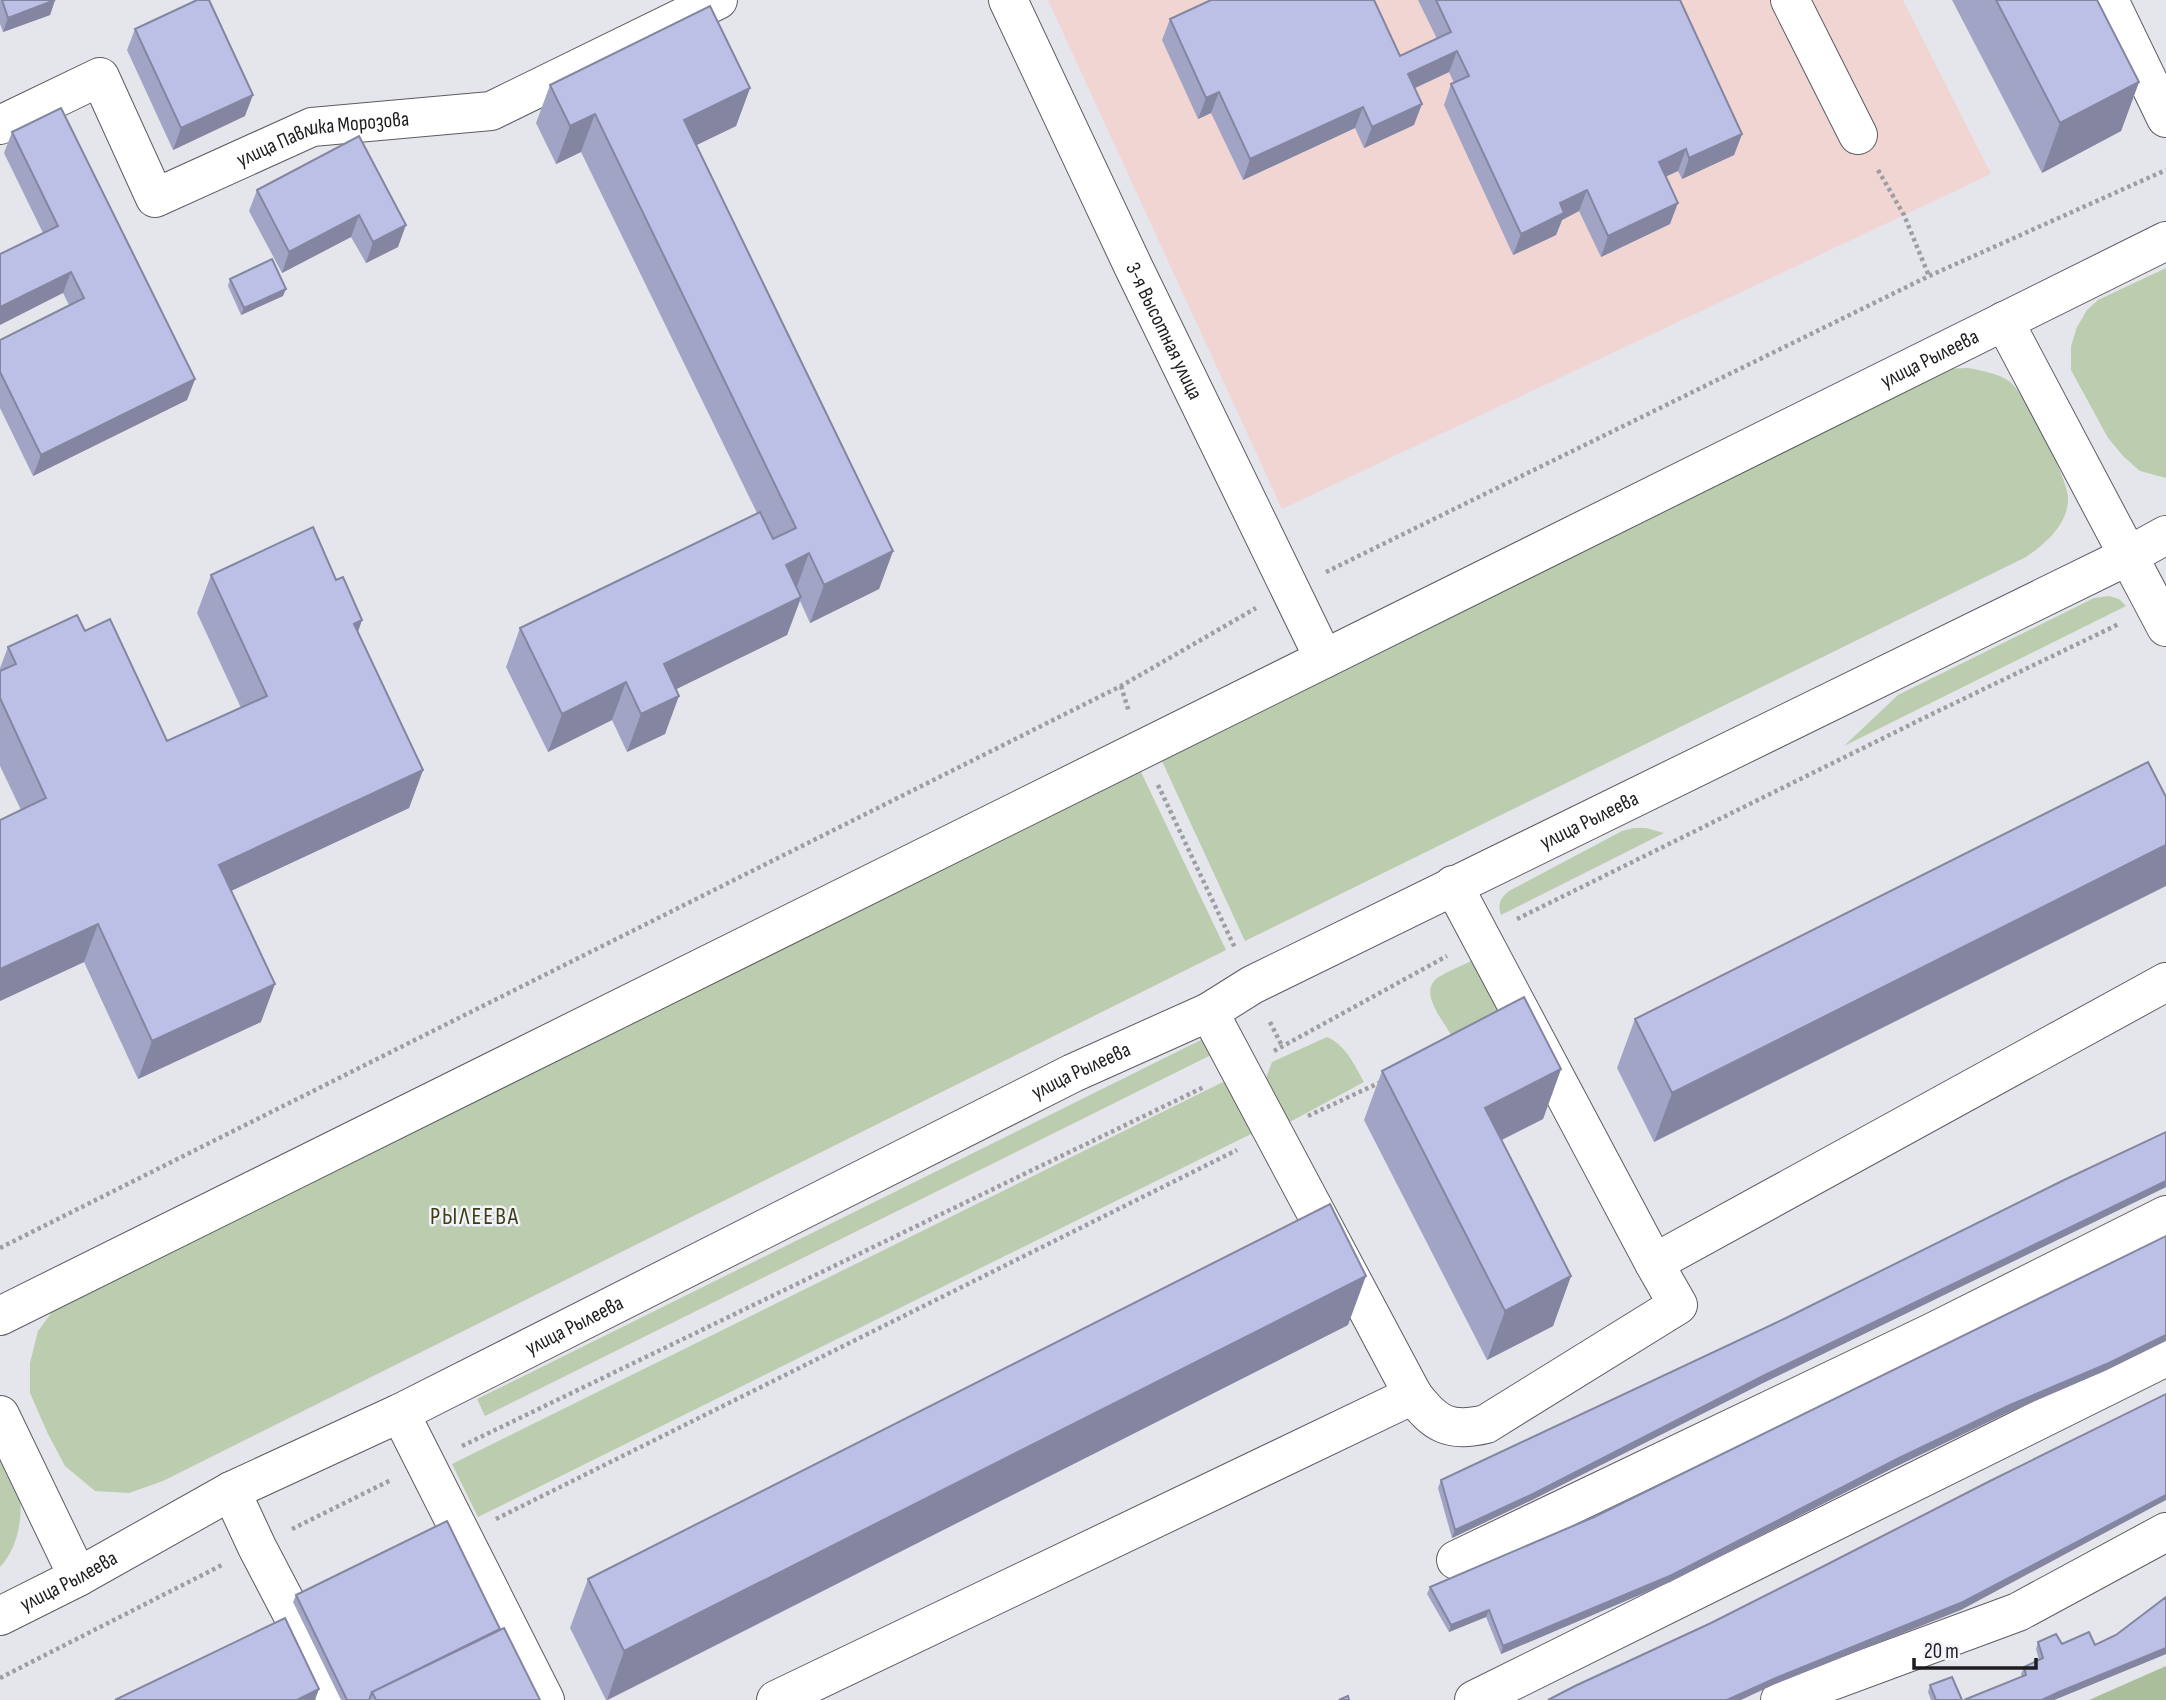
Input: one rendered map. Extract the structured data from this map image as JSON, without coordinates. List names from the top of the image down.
{
  "streets": {
    "main road": ["улица Павлика Морозова", "3-я Высотная улица", "улица Рылеева"]
  },
  "crossings": [
    ["3-я Высотная улица", "улица Рылеева"]
  ],
  "districts": ["РЫЛЕЕВА"],
  "scale_bar": "20 m"
}
